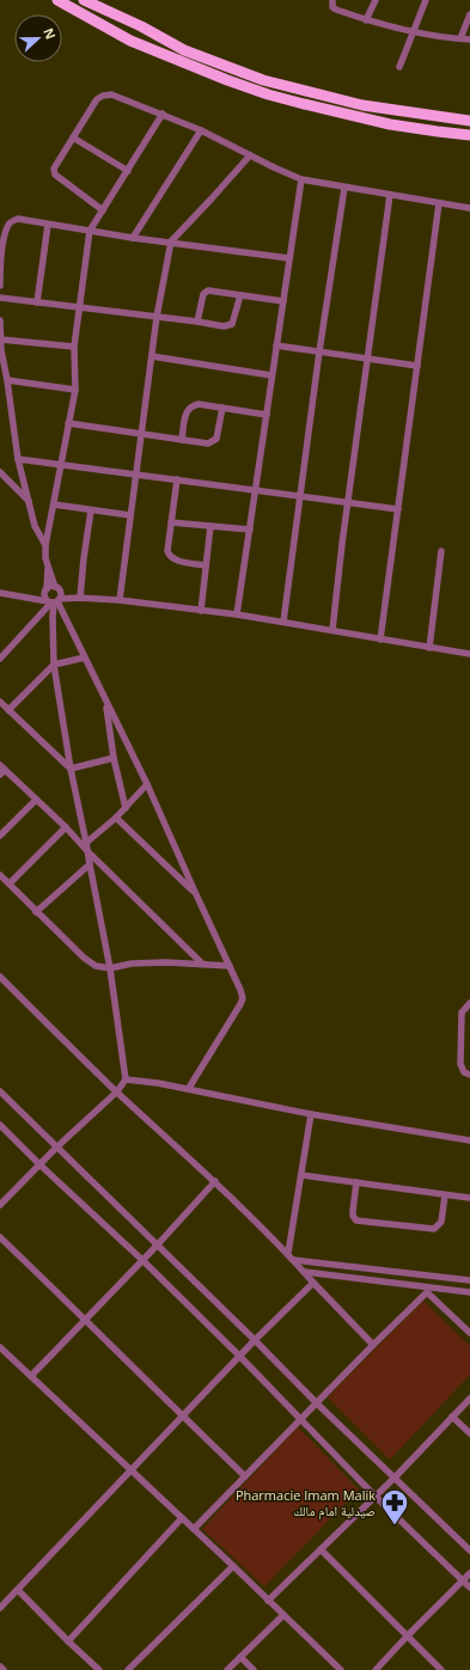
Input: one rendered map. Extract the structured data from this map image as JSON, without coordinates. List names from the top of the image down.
{
  "places": {
    "pharmacy": ["Pharmacie Imam Malik صيدلية امام مالك"]
  },
  "north": "right"
}
